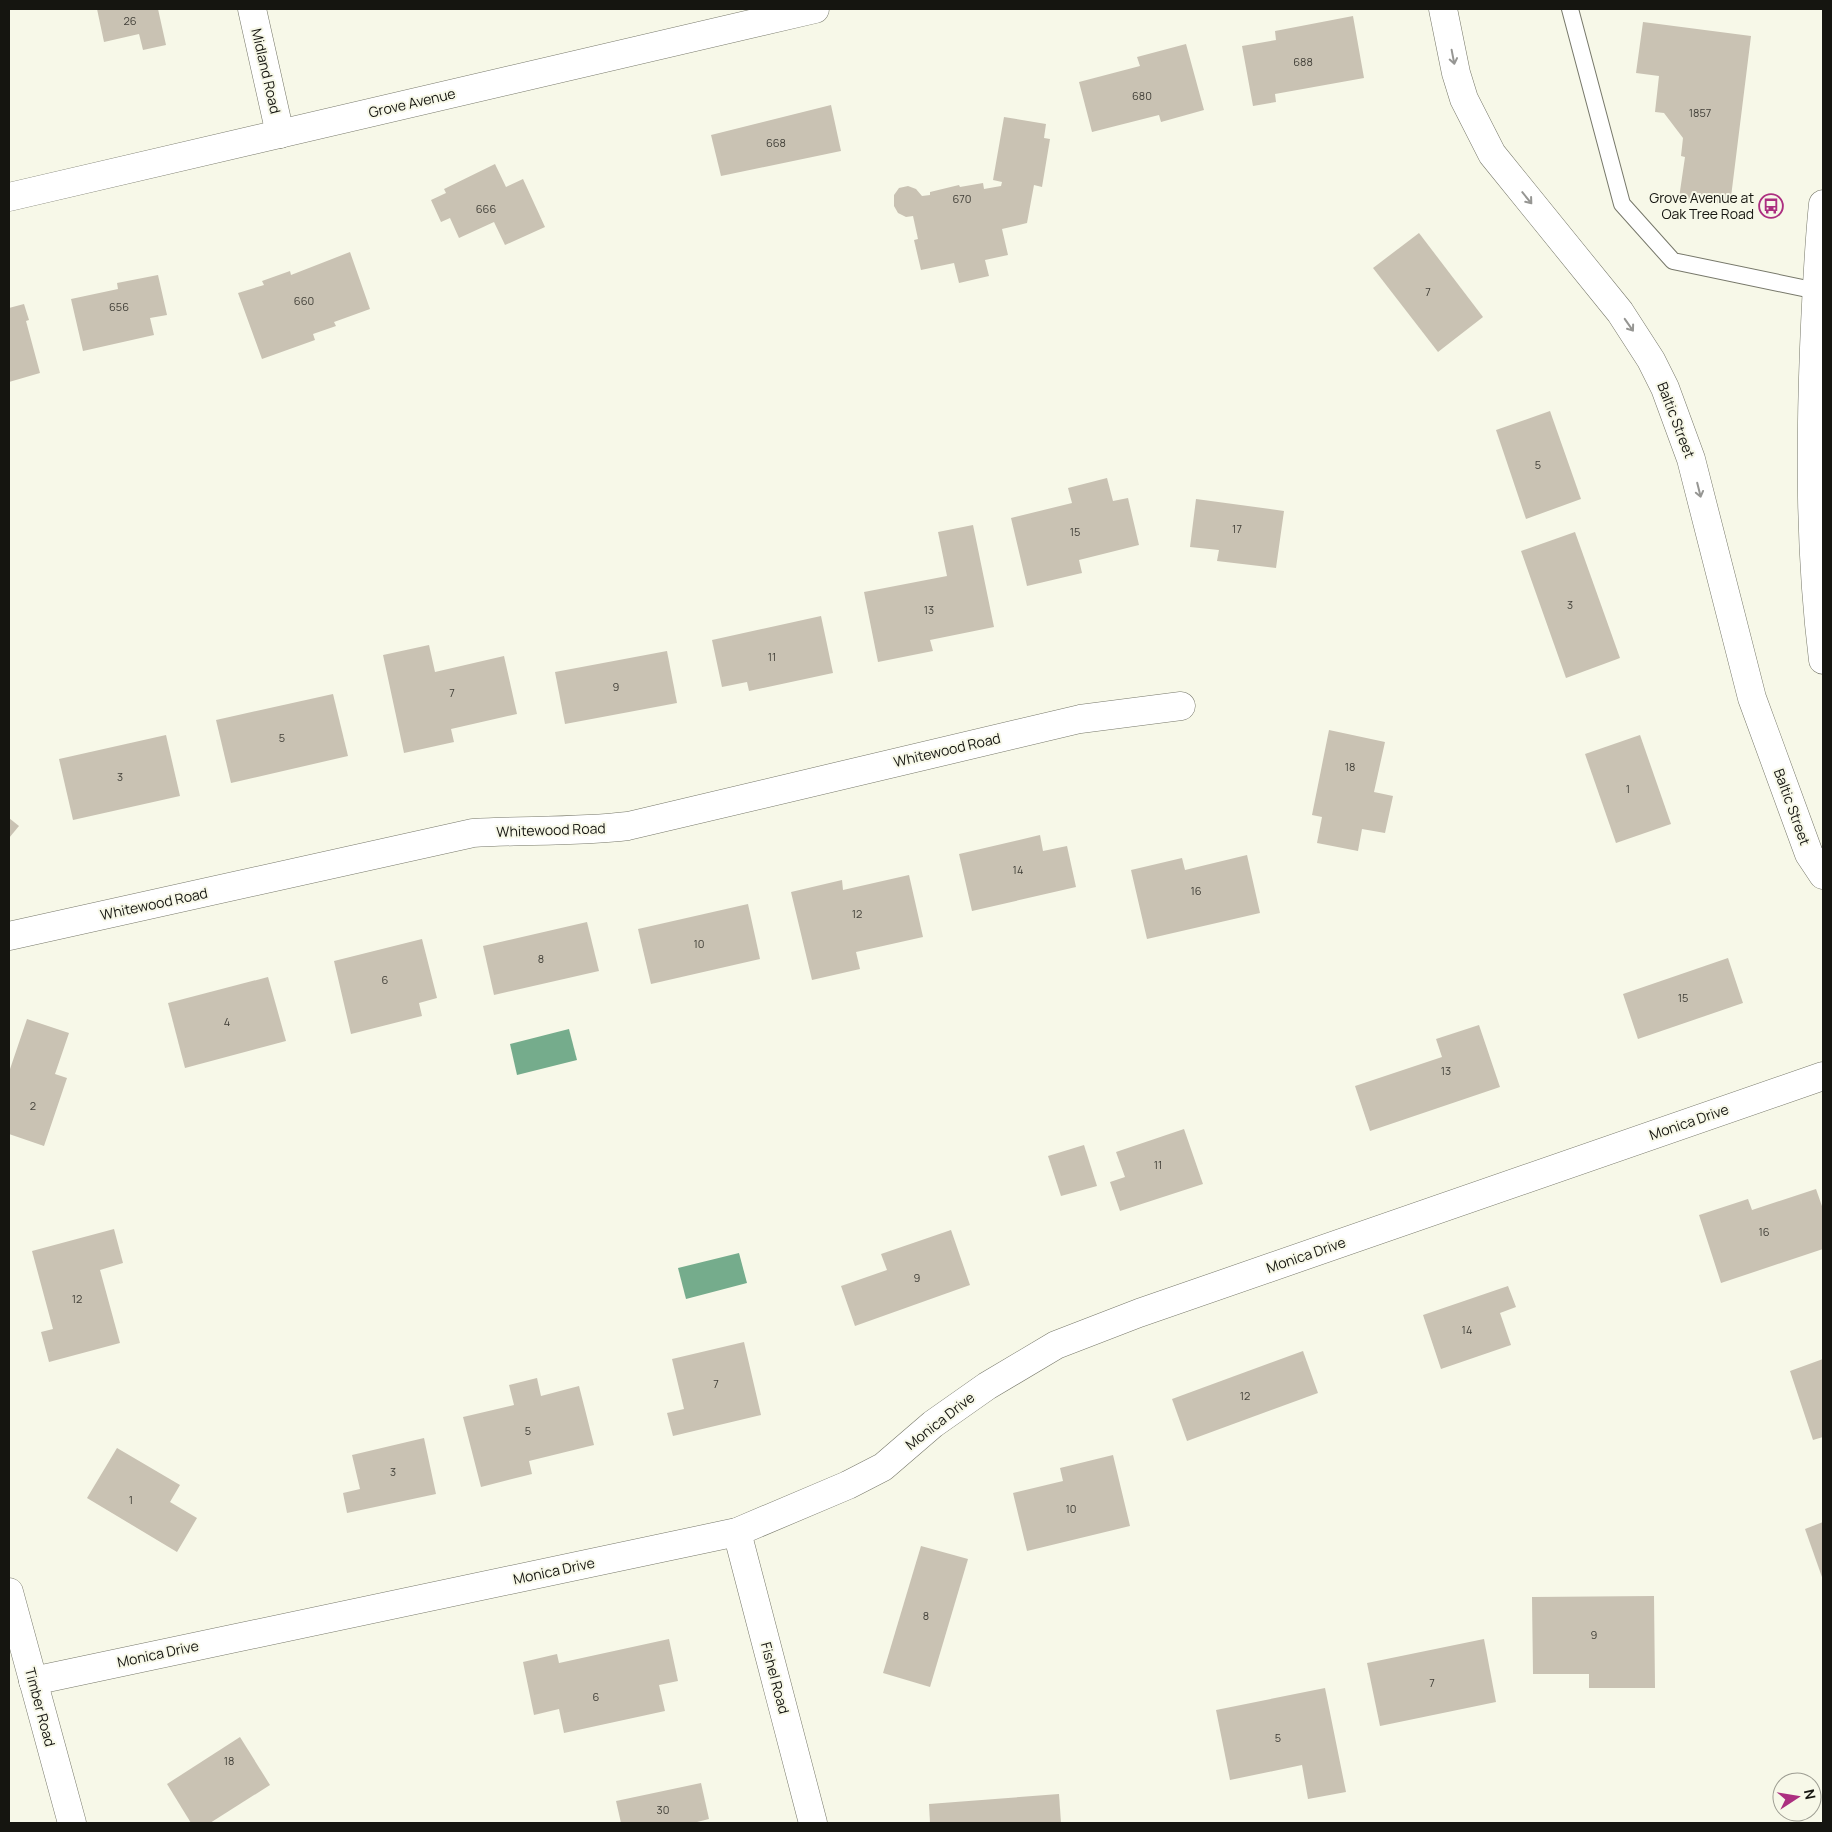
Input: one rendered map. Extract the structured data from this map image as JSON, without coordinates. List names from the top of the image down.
{
  "streets": {
    "street": [
      "Midland Road",
      "Grove Avenue",
      "Baltic Street",
      "Whitewood Road",
      "Monica Drive",
      "Fishel Road",
      "Timber Road"
    ]
  },
  "crossings": [
    ["Midland Road", "Grove Avenue"],
    ["Monica Drive", "Fishel Road"],
    ["Monica Drive", "Timber Road"]
  ],
  "places": {
    "bus stop": ["Grove Avenue at Oak Tree Road"]
  },
  "house_numbers": [
    "26",
    "688",
    "680",
    "1857",
    "668",
    "670",
    "666",
    "7",
    "660",
    "656",
    "5",
    "17",
    "15",
    "3",
    "13",
    "11",
    "9",
    "7",
    "5",
    "18",
    "3",
    "1",
    "14",
    "16",
    "12",
    "10",
    "8",
    "6",
    "15",
    "4",
    "13",
    "2",
    "11",
    "16",
    "9",
    "12",
    "14",
    "7",
    "12",
    "5",
    "3",
    "1",
    "10",
    "8",
    "9",
    "7",
    "6",
    "5",
    "18",
    "30"
  ],
  "north": "right"
}
